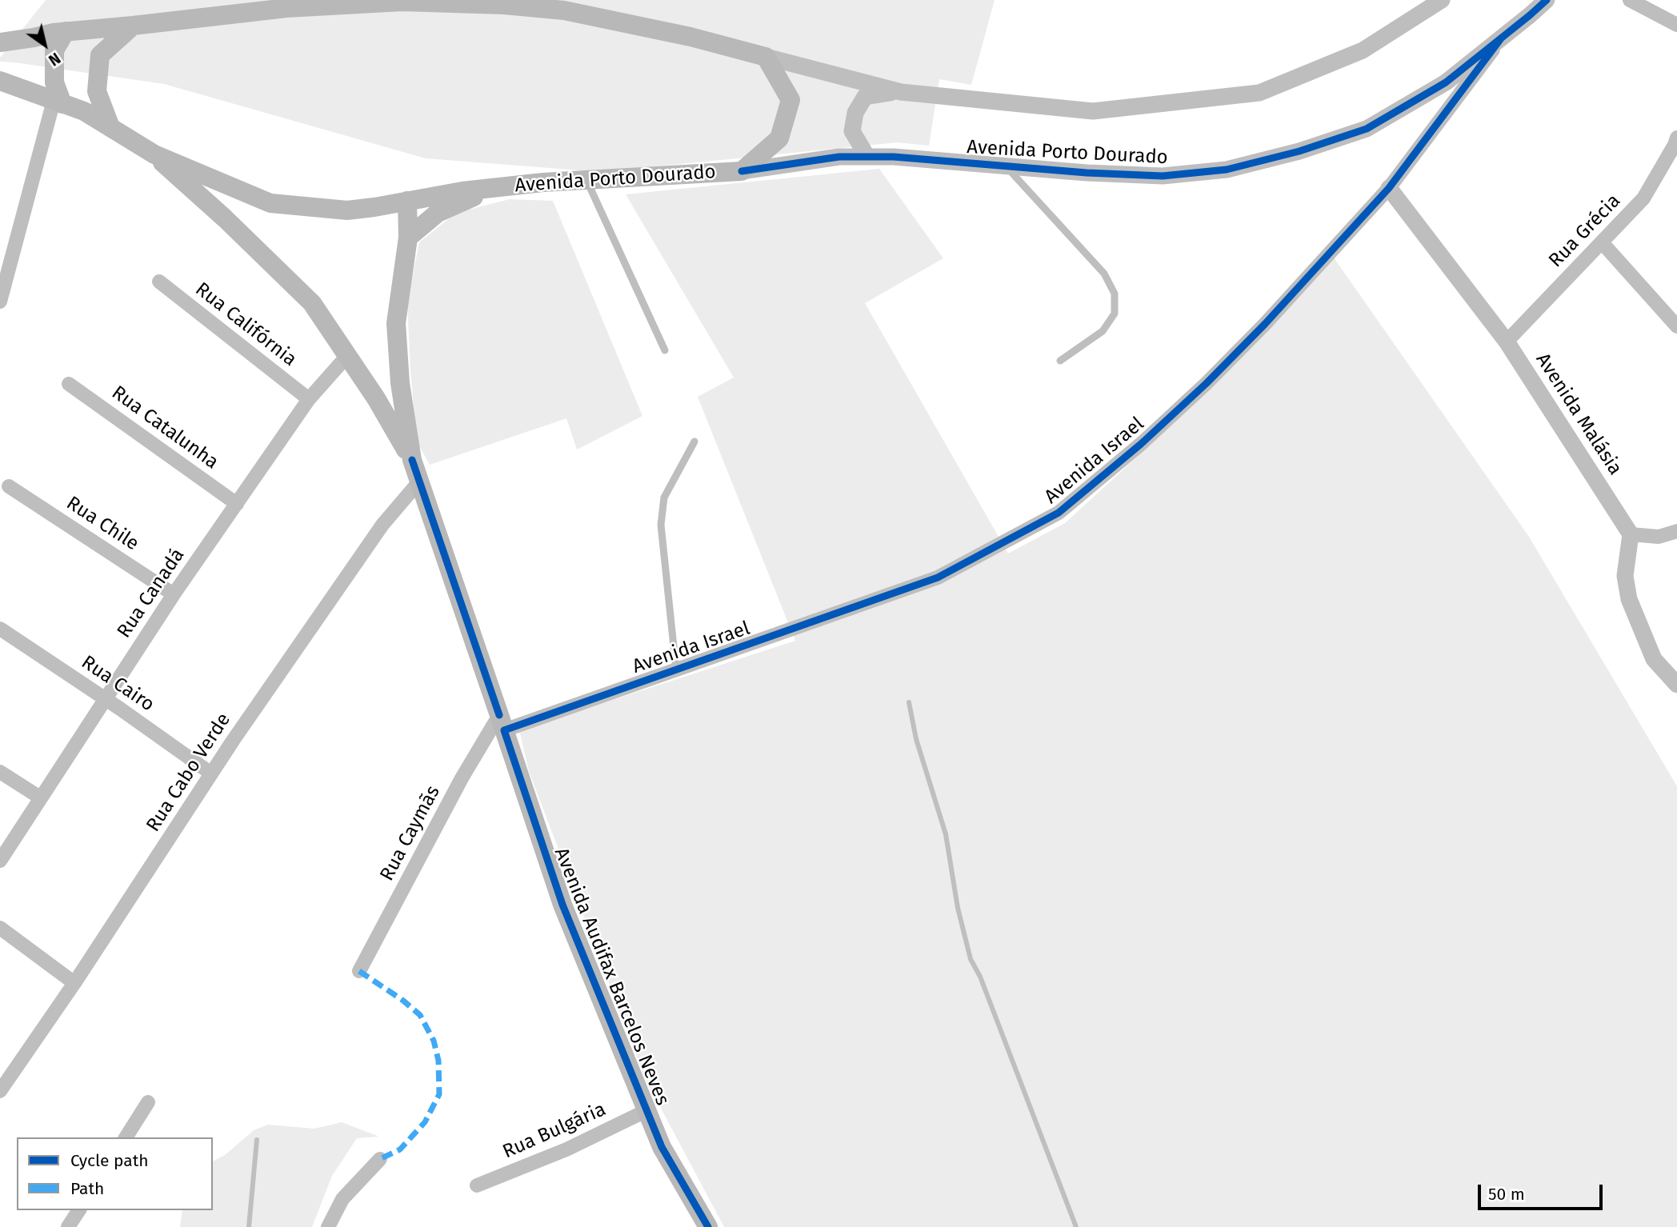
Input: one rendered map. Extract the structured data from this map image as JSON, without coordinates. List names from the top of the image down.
{
  "streets": {
    "main road": ["Avenida Porto Dourado", "Avenida Audifax Barcelos Neves"],
    "street": [
      "Rua Grécia",
      "Rua Califórnia",
      "Avenida Malásia",
      "Rua Catalunha",
      "Avenida Israel",
      "Rua Chile",
      "Rua Canadá",
      "Rua Cairo",
      "Rua Cabo Verde",
      "Rua Caymãs",
      "Rua Bulgária"
    ]
  },
  "crossings": [
    ["Avenida Porto Dourado", "Avenida Israel"],
    ["Avenida Porto Dourado", "Avenida Audifax Barcelos Neves"],
    ["Rua Grécia", "Avenida Malásia"],
    ["Rua Califórnia", "Rua Canadá"],
    ["Avenida Malásia", "Avenida Israel"],
    ["Rua Catalunha", "Rua Canadá"],
    ["Avenida Israel", "Rua Caymãs"],
    ["Avenida Israel", "Avenida Audifax Barcelos Neves"],
    ["Rua Chile", "Rua Canadá"],
    ["Rua Canadá", "Rua Cairo"],
    ["Rua Canadá", "Avenida Audifax Barcelos Neves"],
    ["Rua Cairo", "Rua Cabo Verde"],
    ["Rua Cabo Verde", "Avenida Audifax Barcelos Neves"],
    ["Rua Caymãs", "Avenida Audifax Barcelos Neves"],
    ["Avenida Audifax Barcelos Neves", "Rua Bulgária"]
  ],
  "legend": ["Cycle path", "Path"],
  "scale_bar": "50 m",
  "north": "bottom right"
}
